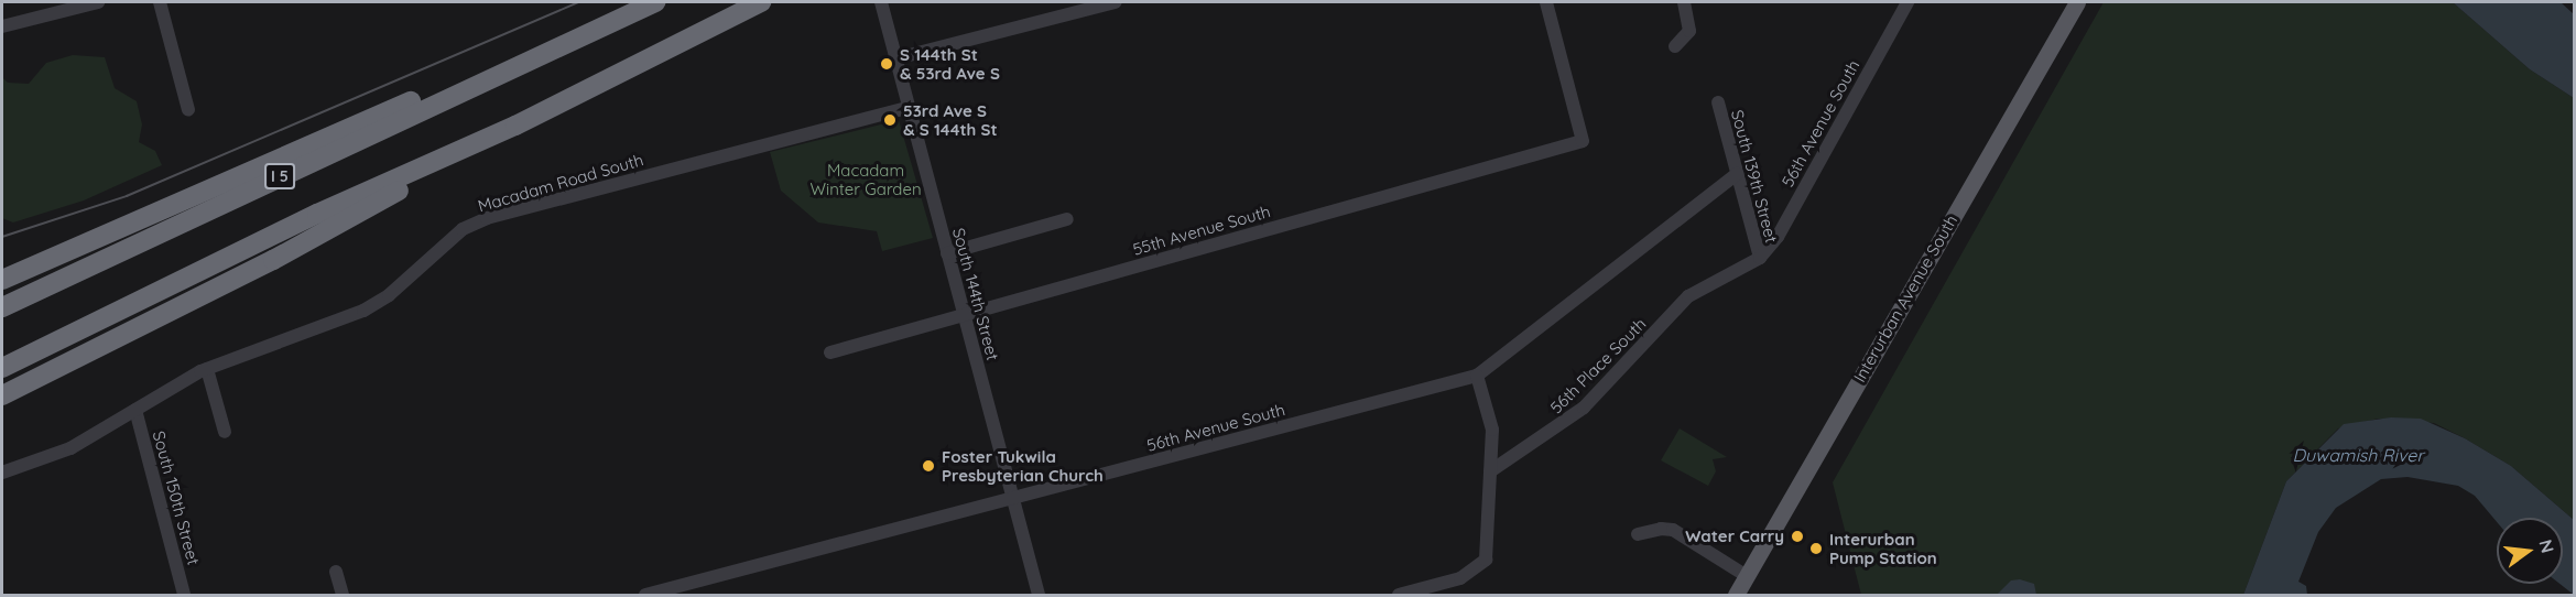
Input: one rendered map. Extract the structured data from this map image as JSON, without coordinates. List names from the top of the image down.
{
  "streets": {
    "highway": ["I 5"],
    "main road": ["Interurban Avenue South"],
    "street": [
      "56th Avenue South",
      "South 139th Street",
      "Macadam Road South",
      "55th Avenue South",
      "South 144th Street",
      "56th Place South",
      "South 150th Street"
    ]
  },
  "crossings": [
    ["56th Avenue South", "South 139th Street"],
    ["56th Avenue South", "South 144th Street"],
    ["56th Avenue South", "56th Place South"],
    ["South 139th Street", "56th Place South"],
    ["Macadam Road South", "South 144th Street"],
    ["Macadam Road South", "South 150th Street"],
    ["55th Avenue South", "South 144th Street"]
  ],
  "water": ["Duwamish River"],
  "parks": ["Macadam Winter Garden"],
  "places": [
    "S 144th St & 53rd Ave S",
    "53rd Ave S & S 144th St",
    "Foster Tukwila Presbyterian Church",
    "Water Carry",
    "Interurban Pump Station"
  ],
  "north": "right"
}
